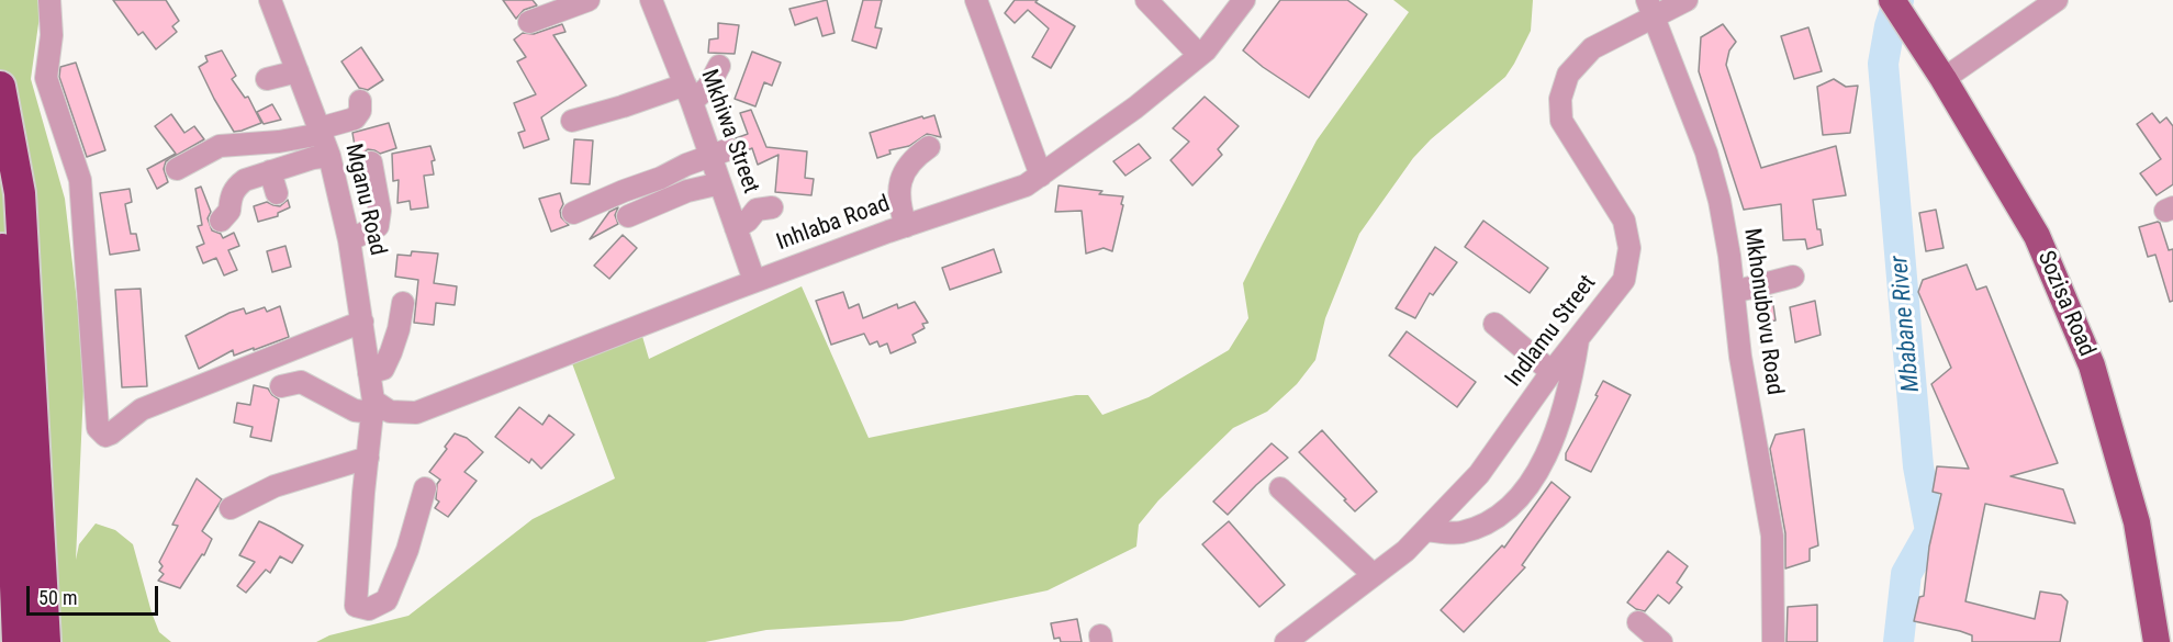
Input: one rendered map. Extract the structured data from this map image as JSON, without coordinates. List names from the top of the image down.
{
  "streets": {
    "main road": ["Sozisa Road"],
    "street": [
      "Mkhiwa Street",
      "Mganu Road",
      "Inhlaba Road",
      "Mkhonubovu Road",
      "Indlamu Street"
    ]
  },
  "crossings": [
    ["Mkhiwa Street", "Inhlaba Road"],
    ["Mganu Road", "Inhlaba Road"],
    ["Mkhonubovu Road", "Indlamu Street"]
  ],
  "water": ["Mbabane River"],
  "scale_bar": "50 m"
}
